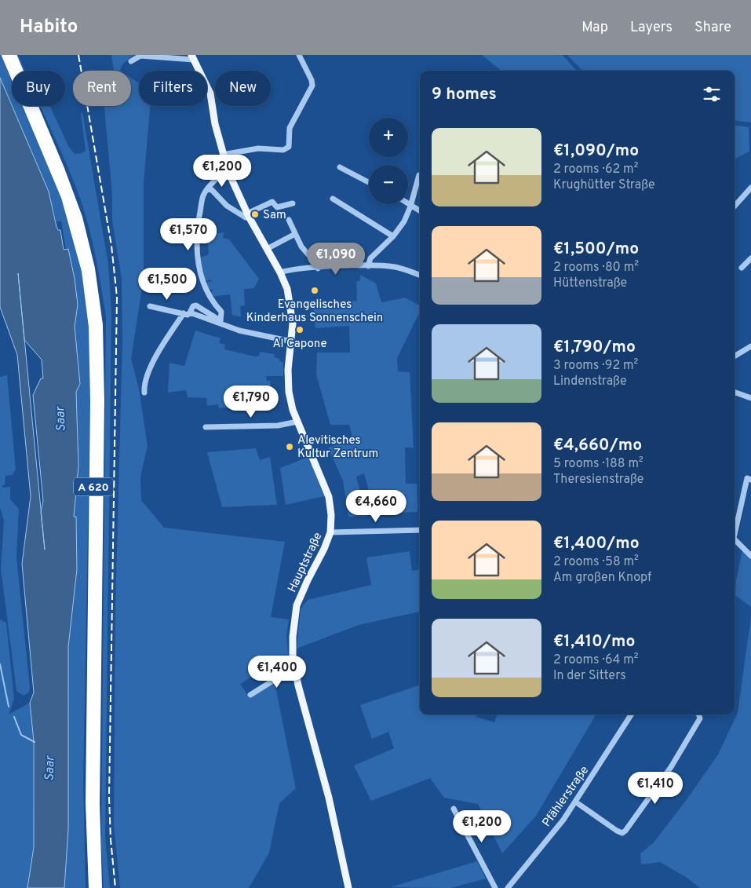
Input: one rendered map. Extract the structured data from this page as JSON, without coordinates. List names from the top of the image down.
{
  "streets": {
    "highway": ["A 620"],
    "main road": ["Hauptstraße"],
    "street": ["Pfählerstraße"]
  },
  "water": ["Saar"],
  "places": [
    "Sam",
    "Evangelisches Kinderhaus Sonnenschein",
    "Al Capone",
    "Alevitisches Kultur Zentrum"
  ],
  "page": {
    "header": "Habito",
    "nav": ["Map", "Layers", "Share"],
    "chip": [
      "Buy",
      "Rent",
      "Filters",
      "New"
    ],
    "heading": "9 homes",
    "map_buttons": ["+", "−"],
    "list": [
      {
        "name": "€1,090/mo",
        "note": "2 rooms · 62 m² · Krughütter Straße"
      },
      {
        "name": "€1,500/mo",
        "note": "2 rooms · 80 m² · Hüttenstraße"
      },
      {
        "name": "€1,790/mo",
        "note": "3 rooms · 92 m² · Lindenstraße"
      },
      {
        "name": "€4,660/mo",
        "note": "5 rooms · 188 m² · Theresienstraße"
      },
      {
        "name": "€1,400/mo",
        "note": "2 rooms · 58 m² · Am großen Knopf"
      },
      {
        "name": "€1,410/mo",
        "note": "2 rooms · 64 m² · In der Sitters"
      }
    ],
    "price": [
      "€1,200",
      "€1,570",
      "€1,090",
      "€1,500",
      "€1,790",
      "€4,660",
      "€1,400",
      "€1,410",
      "€1,200"
    ]
  }
}
